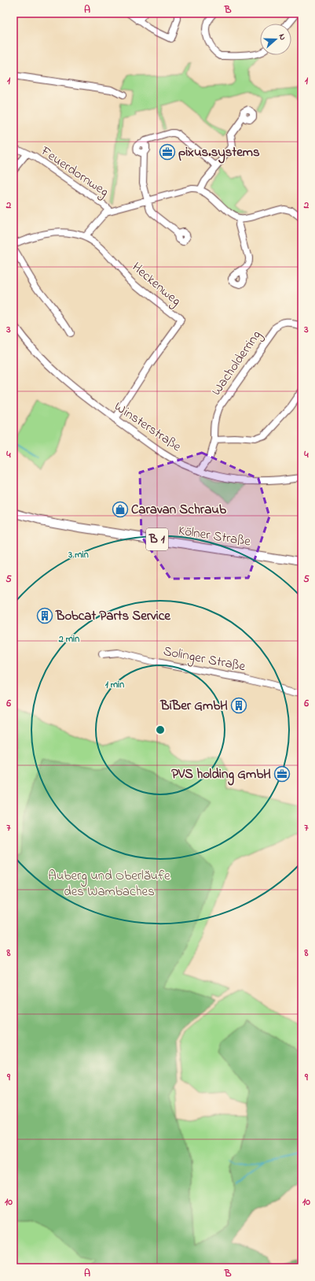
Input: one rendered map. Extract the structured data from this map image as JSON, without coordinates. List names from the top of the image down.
{
  "streets": {
    "main road": ["Kölner Straße", "B 1"],
    "street": [
      "Feuerdornweg",
      "Heckenweg",
      "Wacholderring",
      "Winsterstraße",
      "Solinger Straße"
    ]
  },
  "crossings": [
    ["Feuerdornweg", "Heckenweg"],
    ["Heckenweg", "Winsterstraße"],
    ["Wacholderring", "Winsterstraße"]
  ],
  "parks": ["Auberg und Oberläufe des Wambaches"],
  "places": {
    "office": ["pixus.systems", "PVS holding GmbH"],
    "shop": ["Caravan Schraub"],
    "building": ["Bobcat Parts Service", "BiBer GmbH"]
  },
  "north": "right",
  "grid": {
    "columns": ["A", "B"],
    "rows": [
      "1",
      "2",
      "3",
      "4",
      "5",
      "6",
      "7",
      "8",
      "9",
      "10"
    ]
  },
  "rings": ["3 min", "2 min", "1 min"]
}
